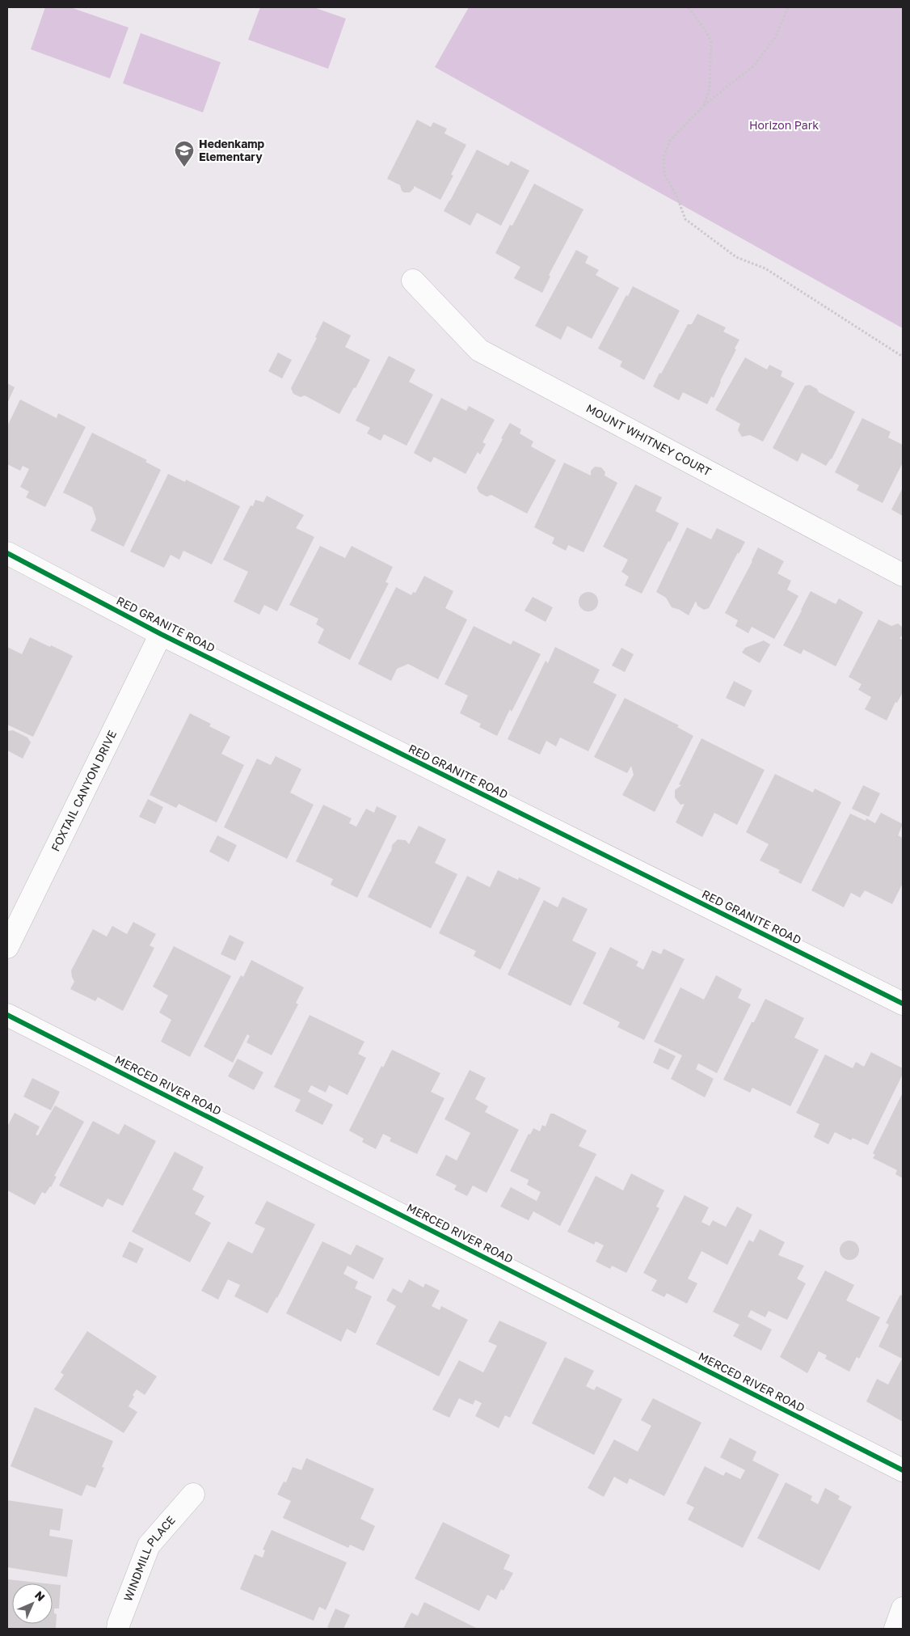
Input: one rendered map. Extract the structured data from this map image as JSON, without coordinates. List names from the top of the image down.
{
  "streets": {
    "street": [
      "MOUNT WHITNEY COURT",
      "RED GRANITE ROAD",
      "FOXTAIL CANYON DRIVE",
      "MERCED RIVER ROAD",
      "WINDMILL PLACE"
    ]
  },
  "crossings": [
    ["RED GRANITE ROAD", "FOXTAIL CANYON DRIVE"]
  ],
  "parks": ["Horizon Park"],
  "places": {
    "school or university": ["Hedenkamp Elementary"]
  },
  "north": "top right"
}
